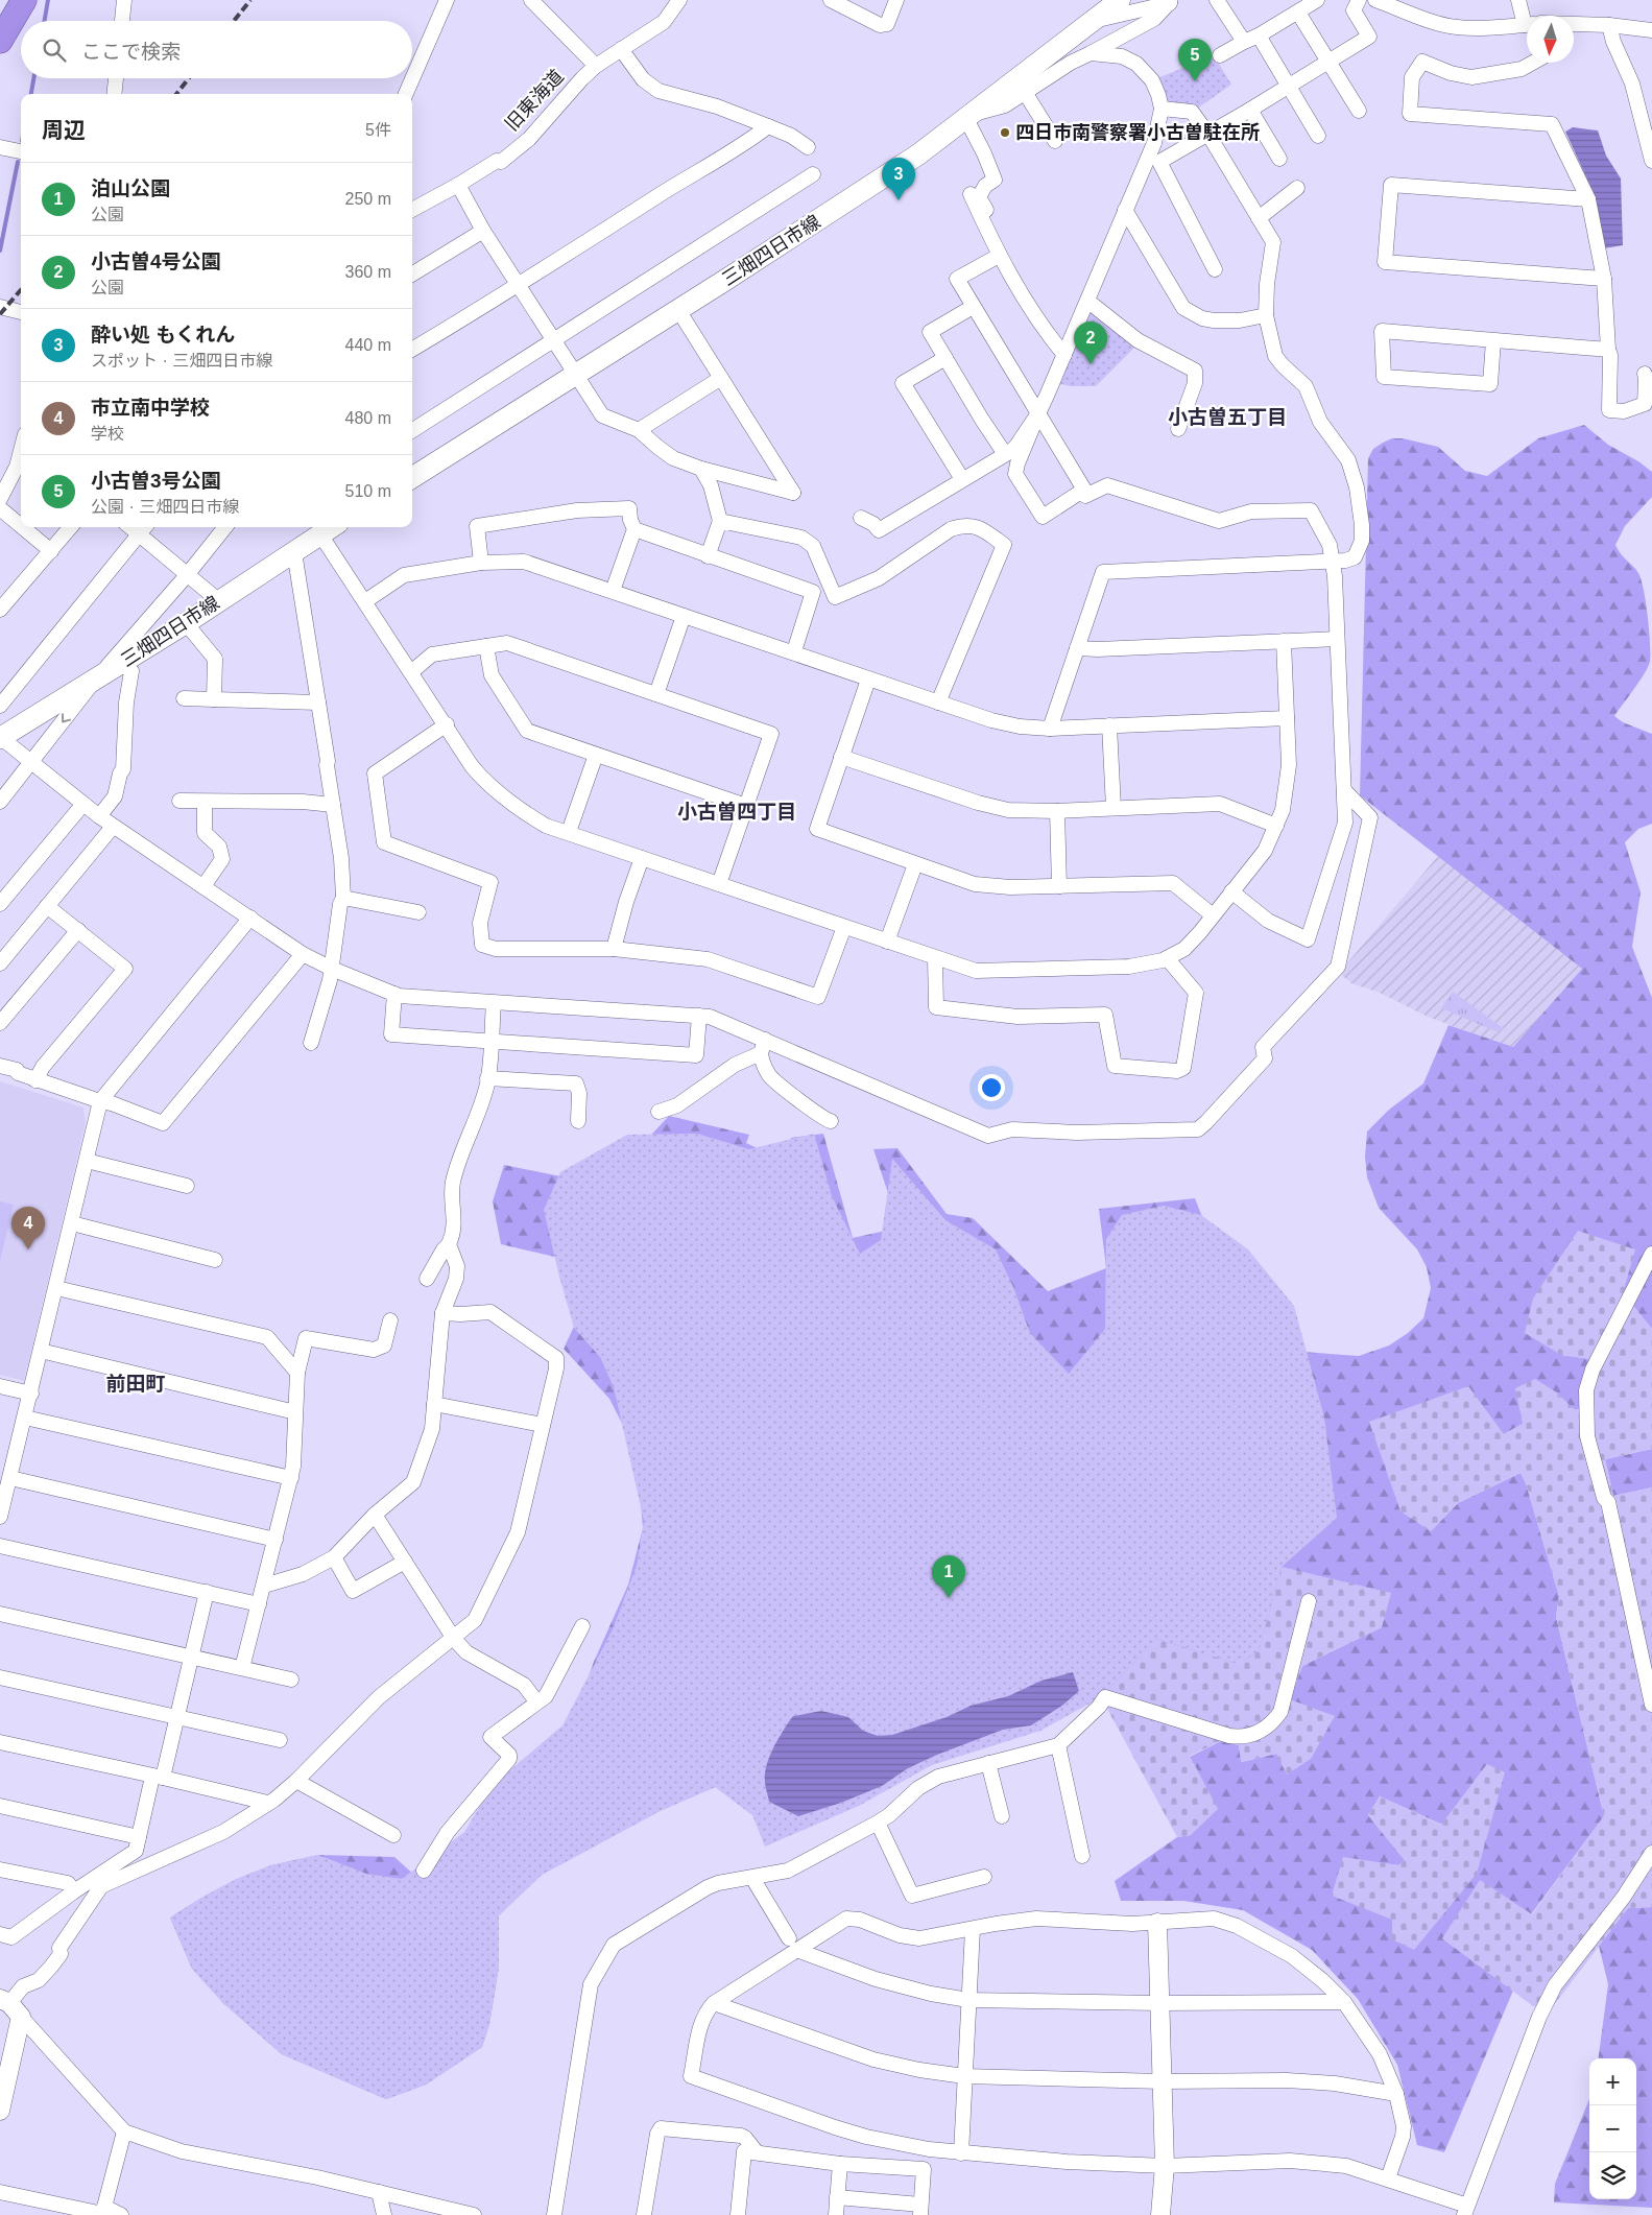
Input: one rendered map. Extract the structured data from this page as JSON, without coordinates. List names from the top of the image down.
{
  "streets": {
    "main road": ["三畑四日市線"],
    "street": ["旧東海道"]
  },
  "districts": ["小古曽五丁目", "小古曽四丁目", "前田町"],
  "places": ["四日市南警察署小古曽駐在所"],
  "north": "bottom",
  "page": {
    "search": "ここで検索",
    "pins": [
      "5",
      "3",
      "2",
      "4",
      "1"
    ],
    "heading": ["周辺", "5件"],
    "list": [
      {
        "mark": "1",
        "name": "泊山公園",
        "note": "公園",
        "value": "250 m"
      },
      {
        "mark": "2",
        "name": "小古曽4号公園",
        "note": "公園",
        "value": "360 m"
      },
      {
        "mark": "3",
        "name": "酔い処 もくれん",
        "note": "スポット · 三畑四日市線",
        "value": "440 m"
      },
      {
        "mark": "4",
        "name": "市立南中学校",
        "note": "学校",
        "value": "480 m"
      },
      {
        "mark": "5",
        "name": "小古曽3号公園",
        "note": "公園 · 三畑四日市線",
        "value": "510 m"
      }
    ],
    "map_buttons": ["+", "−"]
  }
}
